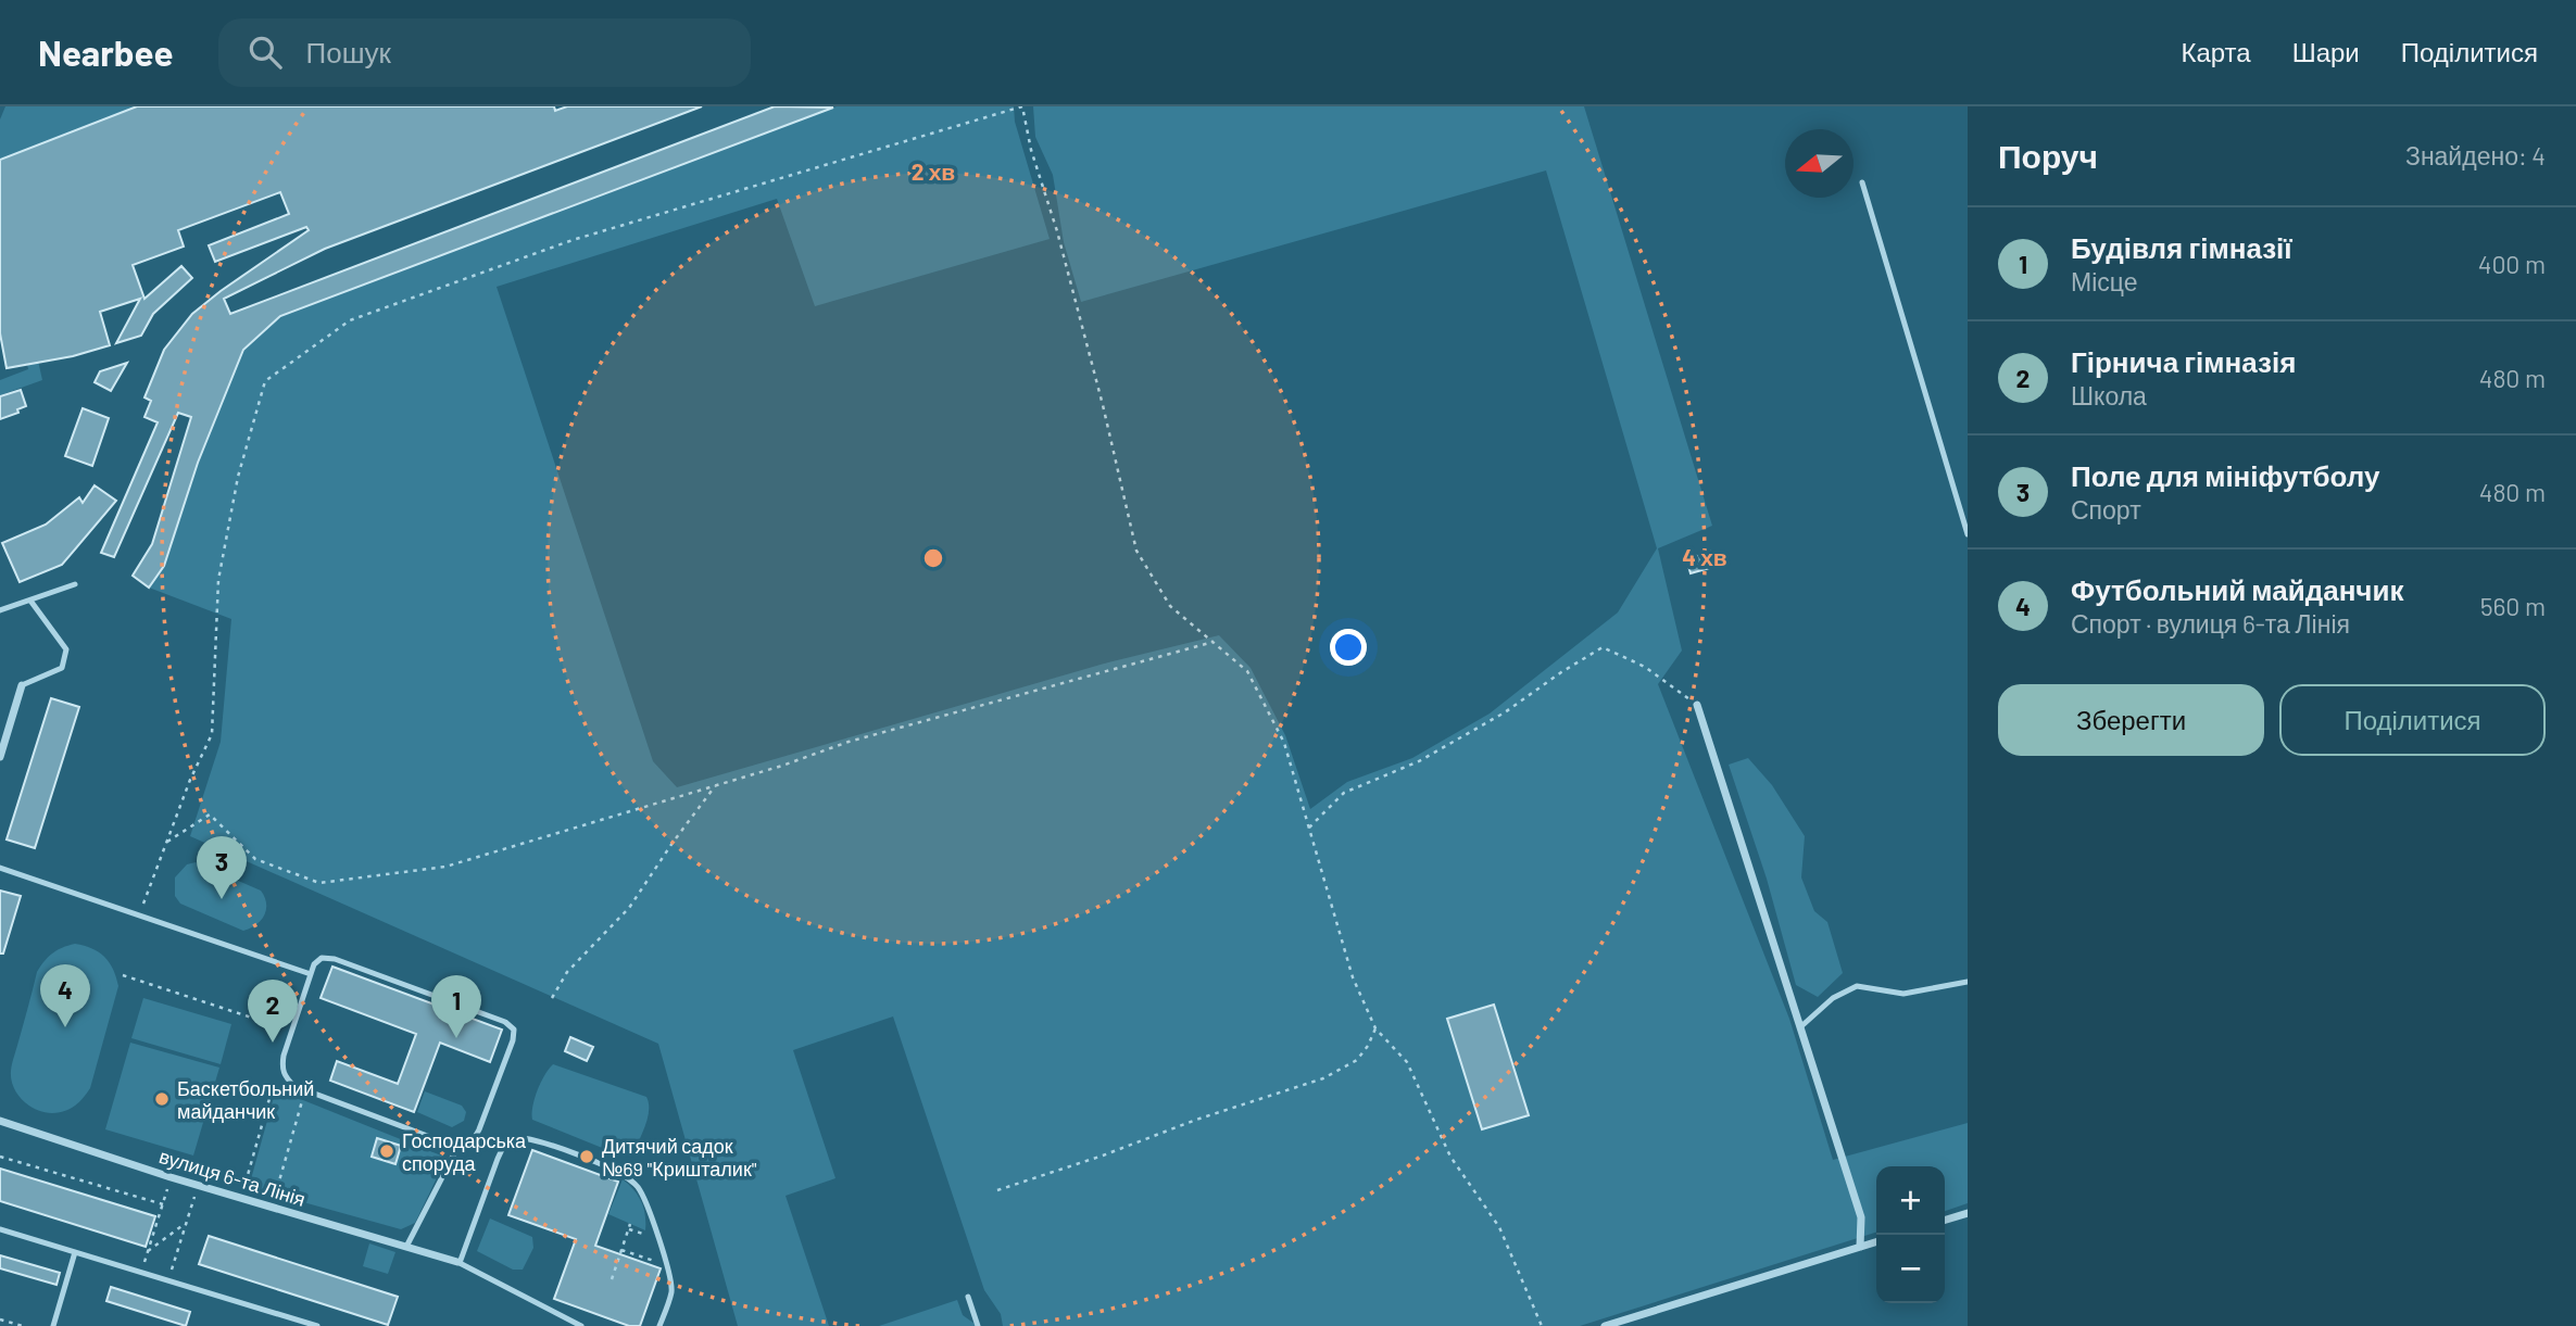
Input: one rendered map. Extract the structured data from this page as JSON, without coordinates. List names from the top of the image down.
{
  "streets": {
    "street": ["вулиця 6-та Лінія"]
  },
  "places": ["Баскетбольний майданчик", "Господарська споруда", "Дитячий садок №69 \"Кришталик\""],
  "north": "left",
  "page": {
    "header": "Nearbee",
    "search": "Пошук",
    "nav": ["Карта", "Шари", "Поділитися"],
    "heading": ["Поруч", "Знайдено: 4"],
    "list": [
      {
        "mark": "1",
        "name": "Будівля гімназії",
        "note": "Місце",
        "value": "400 m"
      },
      {
        "mark": "2",
        "name": "Гірнича гімназія",
        "note": "Школа",
        "value": "480 m"
      },
      {
        "mark": "3",
        "name": "Поле для мініфутболу",
        "note": "Спорт",
        "value": "480 m"
      },
      {
        "mark": "4",
        "name": "Футбольний майданчик",
        "note": "Спорт · вулиця 6-та Лінія",
        "value": "560 m"
      }
    ],
    "buttons": ["Зберегти", "Поділитися"],
    "pins": [
      "3",
      "4",
      "1",
      "2"
    ],
    "map_buttons": ["+", "−"]
  },
  "rings": ["2 хв", "4 хв"]
}
